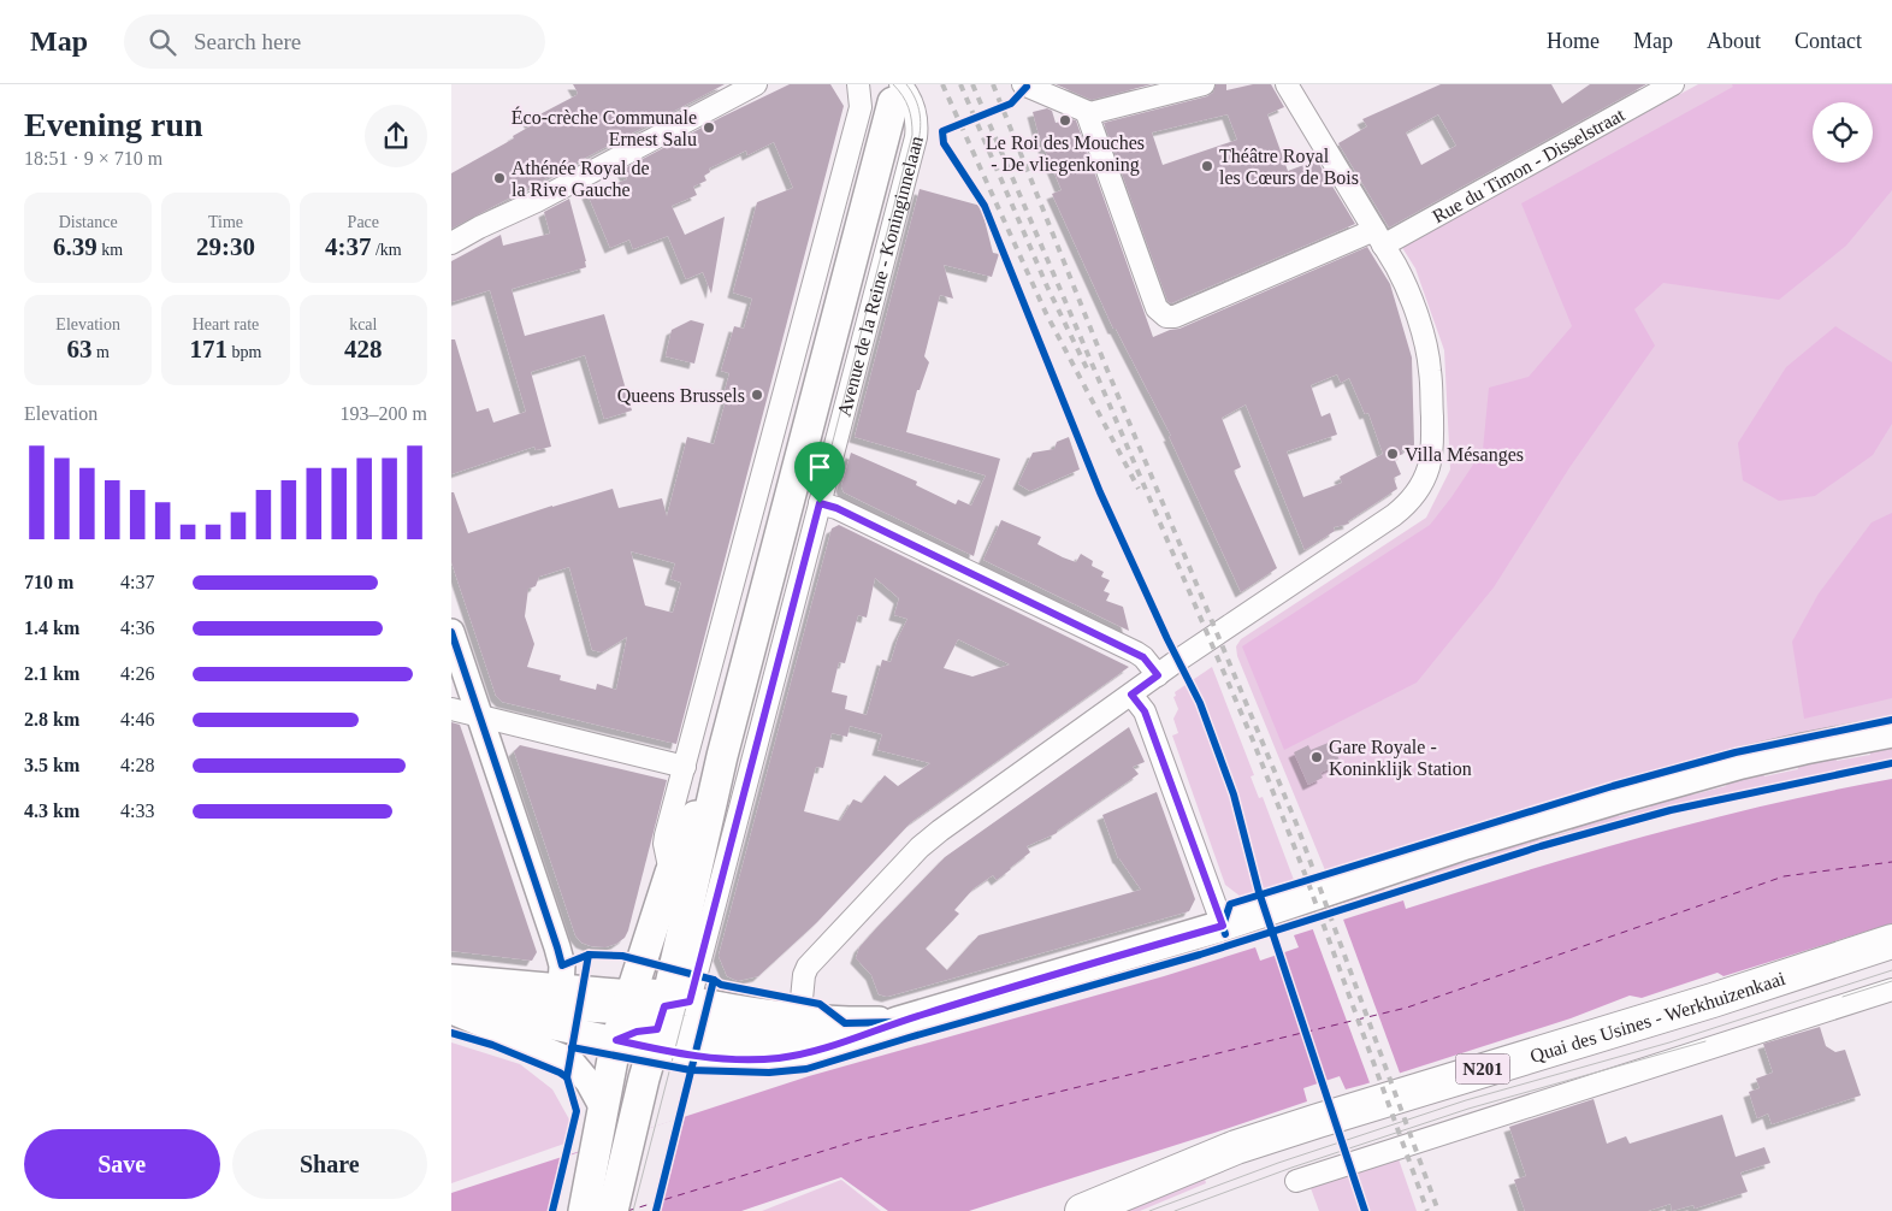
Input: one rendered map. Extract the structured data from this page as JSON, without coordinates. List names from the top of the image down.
{
  "streets": {
    "main road": ["Avenue de la Reine - Koninginnelaan", "Quai des Usines - Werkhuizenkaai", "N201"],
    "street": ["Rue du Timon - Disselstraat"]
  },
  "places": [
    "Le Roi des Mouches - De vliegenkoning",
    "Éco-crèche Communale Ernest Salu",
    "Théâtre Royal les Cœurs de Bois",
    "Athénée Royal de la Rive Gauche",
    "Queens Brussels",
    "Villa Mésanges",
    "Gare Royale - Koninklijk Station"
  ],
  "page": {
    "header": "Map",
    "search": "Search here",
    "nav": [
      "Home",
      "Map",
      "About",
      "Contact"
    ],
    "heading": ["Evening run", "18:51 · 9 × 710 m"],
    "stats": [
      ["Distance", "6.39 km"],
      ["Time", "29:30"],
      ["Pace", "4:37 /km"],
      ["Elevation", "63 m"],
      ["Heart rate", "171 bpm"],
      ["kcal", "428"]
    ],
    "chart": ["Elevation", "193–200 m"],
    "list": [
      {
        "name": "710 m",
        "note": "4:37"
      },
      {
        "name": "1.4 km",
        "note": "4:36"
      },
      {
        "name": "2.1 km",
        "note": "4:26"
      },
      {
        "name": "2.8 km",
        "note": "4:46"
      },
      {
        "name": "3.5 km",
        "note": "4:28"
      },
      {
        "name": "4.3 km",
        "note": "4:33"
      }
    ],
    "buttons": ["Save", "Share"]
  }
}
